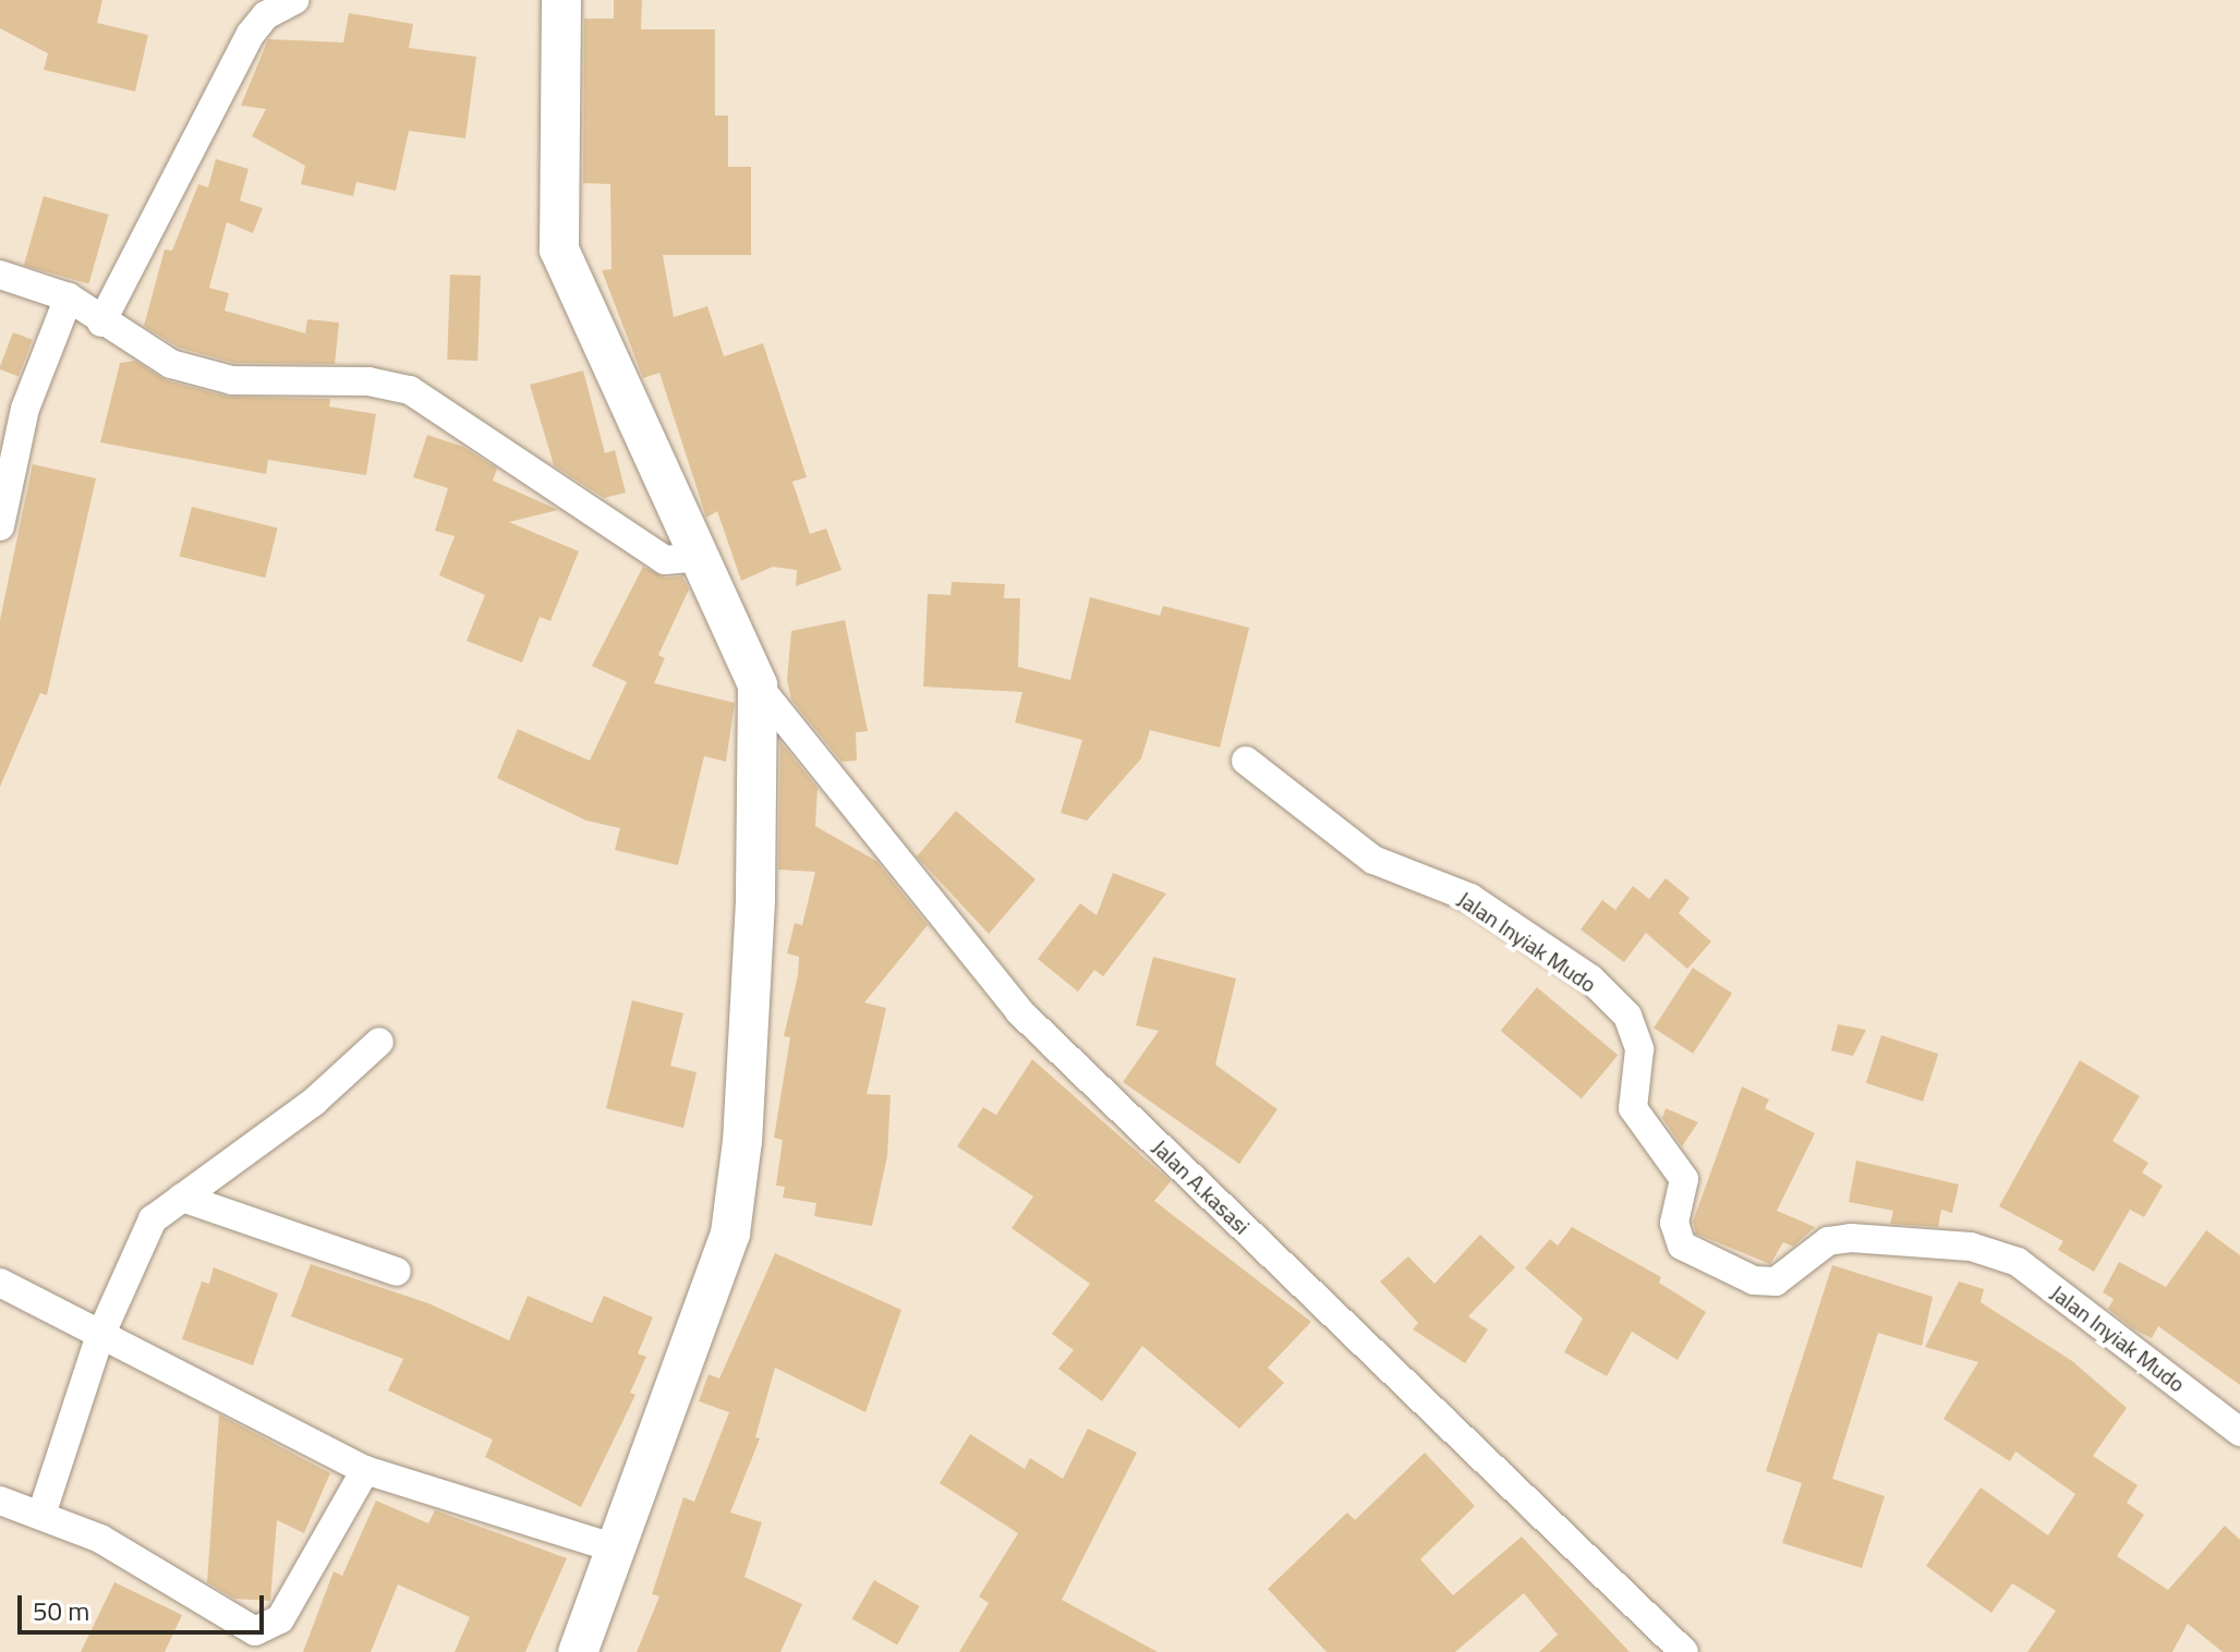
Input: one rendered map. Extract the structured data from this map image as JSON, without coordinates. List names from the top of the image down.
{
  "streets": {
    "street": ["Jalan Inyiak Mudo", "Jalan A.kasasi"]
  },
  "scale_bar": "50 m"
}
